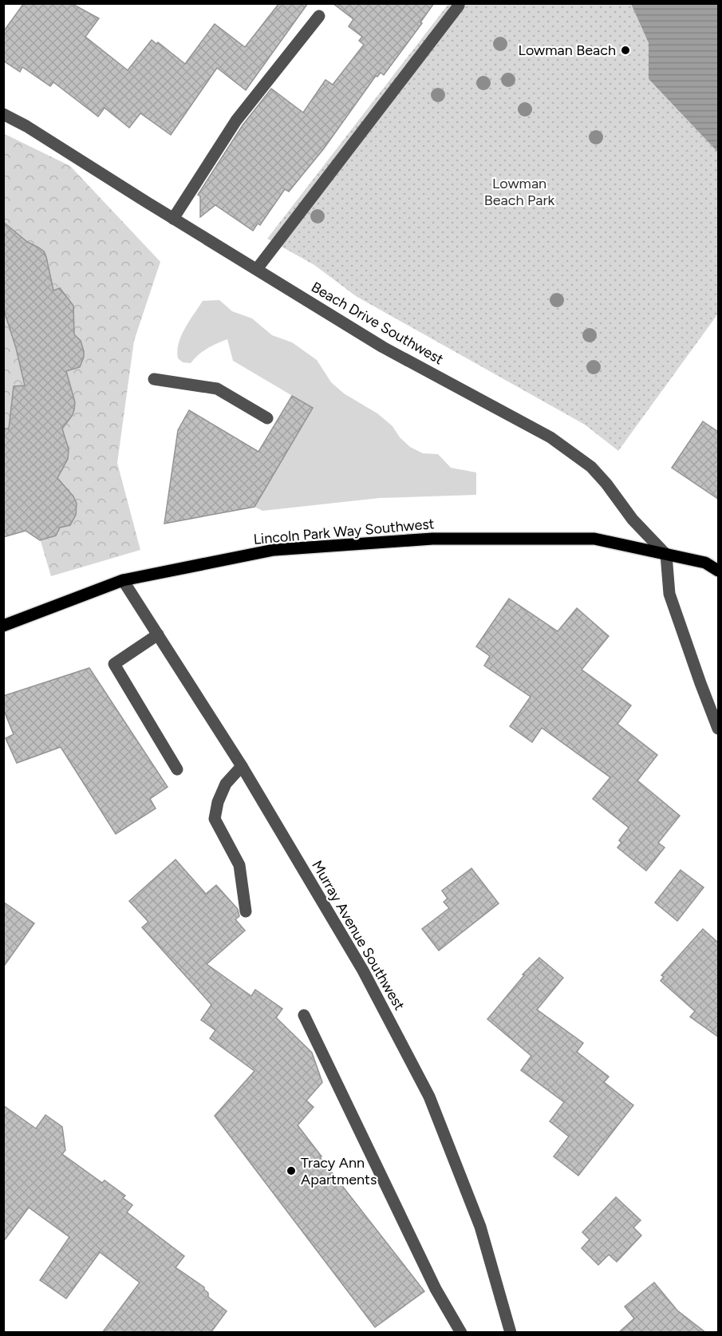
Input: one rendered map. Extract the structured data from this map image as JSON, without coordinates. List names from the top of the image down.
{
  "streets": {
    "main road": ["Lincoln Park Way Southwest"],
    "street": ["Beach Drive Southwest", "Murray Avenue Southwest"]
  },
  "crossings": [
    ["Beach Drive Southwest", "Lincoln Park Way Southwest"],
    ["Lincoln Park Way Southwest", "Murray Avenue Southwest"]
  ],
  "parks": ["Lowman Beach Park"],
  "places": ["Lowman Beach", "Tracy Ann Apartments"]
}
